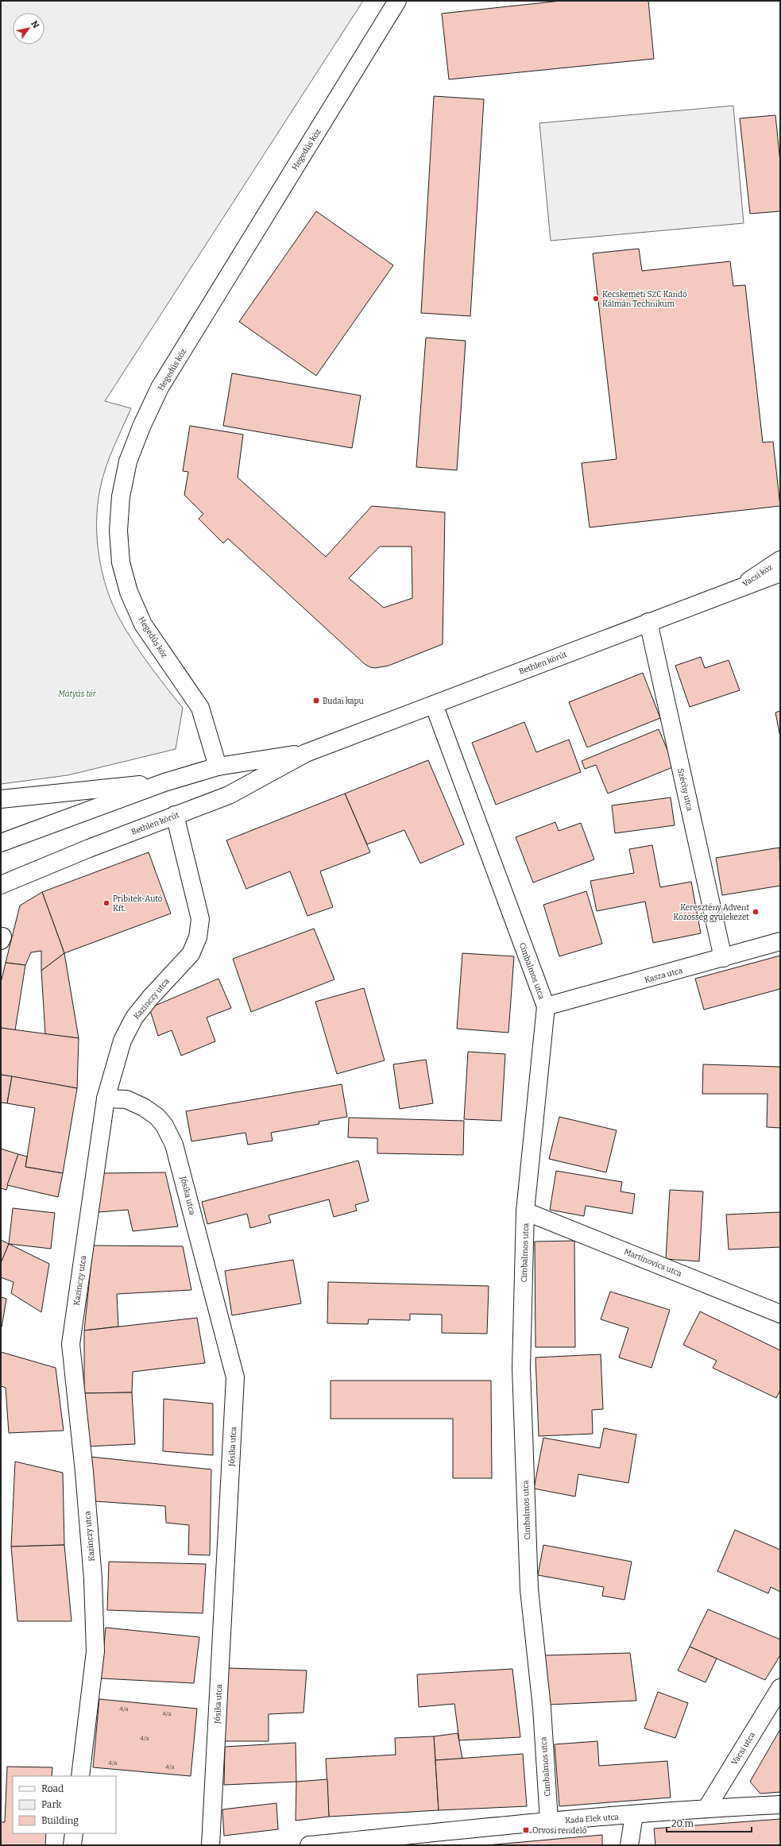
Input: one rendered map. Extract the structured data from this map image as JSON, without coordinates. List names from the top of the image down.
{
  "streets": {
    "street": [
      "Hegedűs köz",
      "Vacsi köz",
      "Bethlen körút",
      "Széchy utca",
      "Cimbalmos utca",
      "Kasza utca",
      "Kazinczy utca",
      "Jósika utca",
      "Martinovics utca",
      "Vacsi utca",
      "Kada Elek utca"
    ]
  },
  "crossings": [
    ["Hegedűs köz", "Bethlen körút"],
    ["Vacsi köz", "Bethlen körút"],
    ["Bethlen körút", "Széchy utca"],
    ["Bethlen körút", "Cimbalmos utca"],
    ["Bethlen körút", "Kazinczy utca"],
    ["Széchy utca", "Kasza utca"],
    ["Cimbalmos utca", "Kasza utca"],
    ["Cimbalmos utca", "Martinovics utca"],
    ["Cimbalmos utca", "Kada Elek utca"],
    ["Kazinczy utca", "Jósika utca"],
    ["Vacsi utca", "Kada Elek utca"]
  ],
  "parks": ["Mátyás tér"],
  "places": {
    "other": ["Kecskeméti SZC Kandó Kálmán Technikum", "Pribitek-Autó Kft.", "Keresztény Advent Közösség gyülekezet"],
    "transit": ["Budai kapu", "Orvosi rendelő"]
  },
  "house_numbers": [
    "4/a",
    "4/a",
    "4/a",
    "4/a",
    "4/a"
  ],
  "legend": ["Road", "Park", "Building"],
  "scale_bar": "20 m",
  "north": "top right"
}
